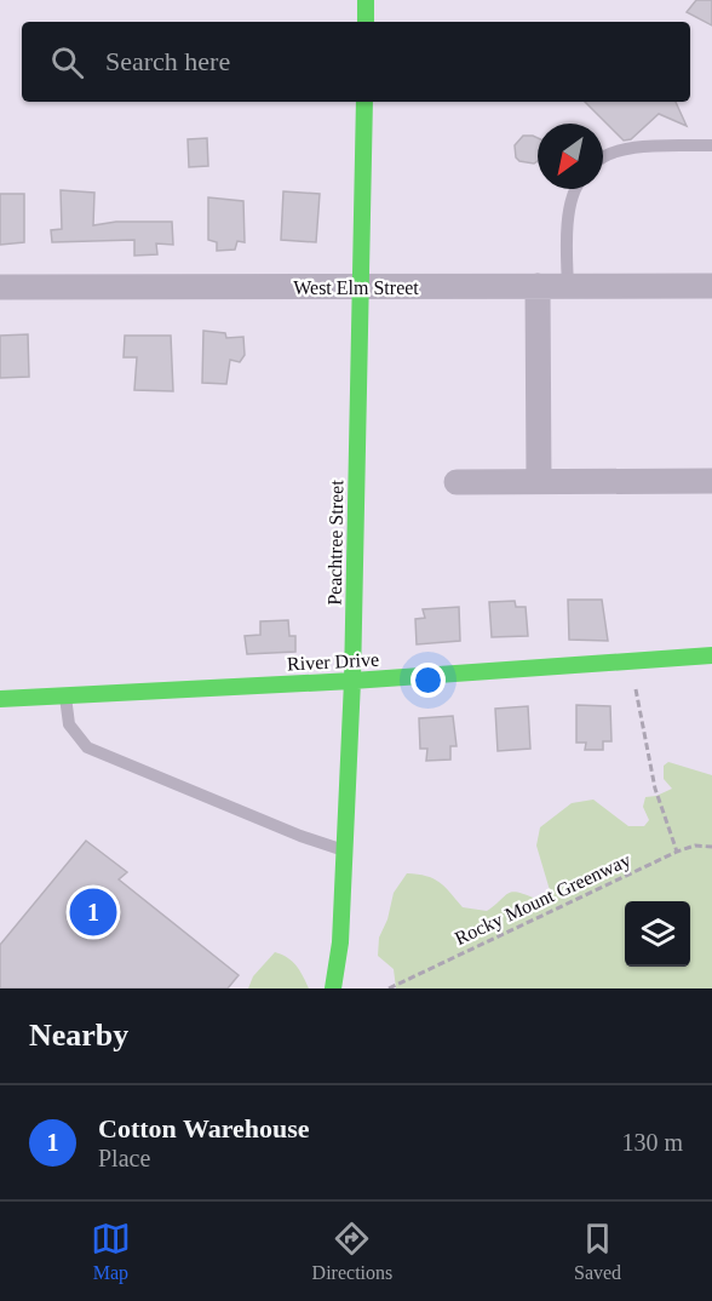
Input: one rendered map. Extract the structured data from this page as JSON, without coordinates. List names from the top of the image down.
{
  "streets": {
    "main road": ["Peachtree Street", "River Drive"],
    "street": ["West Elm Street"],
    "path": ["Rocky Mount Greenway"]
  },
  "crossings": [
    ["West Elm Street", "Peachtree Street"],
    ["Peachtree Street", "River Drive"]
  ],
  "north": "bottom left",
  "page": {
    "search": "Search here",
    "pins": "1",
    "heading": "Nearby",
    "list": [
      {
        "mark": "1",
        "name": "Cotton Warehouse",
        "note": "Place",
        "value": "130 m"
      }
    ],
    "nav": ["Map", "Directions", "Saved"]
  }
}
